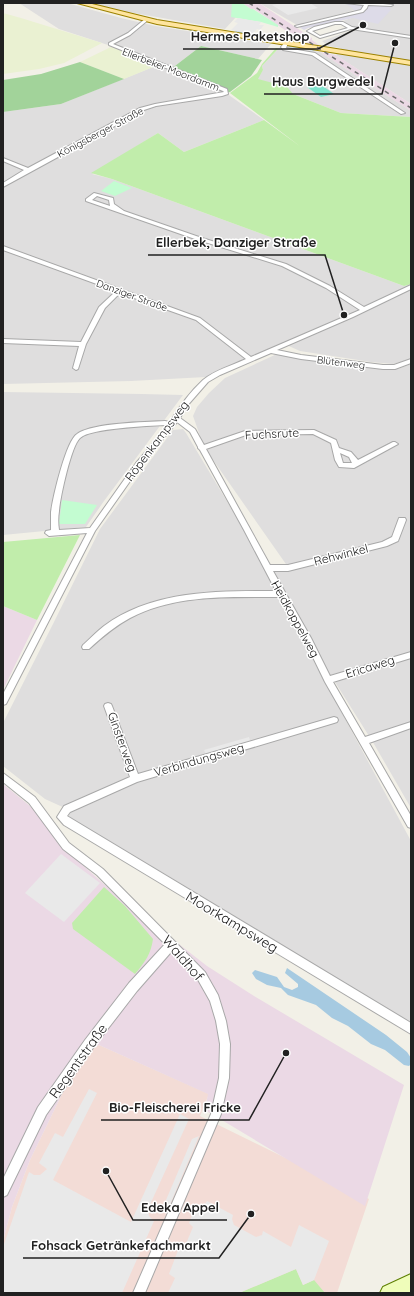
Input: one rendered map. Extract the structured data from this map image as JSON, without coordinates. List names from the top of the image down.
{
  "streets": {
    "street": [
      "Ellerbeker Moordamm",
      "Königsberger Straße",
      "Danziger Straße",
      "Blütenweg",
      "Fuchsrute",
      "Röpenkampsweg",
      "Rehwinkel",
      "Heidkoppelweg",
      "Ericaweg",
      "Ginsterweg",
      "Verbindungsweg",
      "Moorkampsweg",
      "Waldhof",
      "Regentstraße"
    ]
  },
  "crossings": [
    ["Ellerbeker Moordamm", "Königsberger Straße"],
    ["Danziger Straße", "Röpenkampsweg"],
    ["Blütenweg", "Röpenkampsweg"],
    ["Fuchsrute", "Heidkoppelweg"],
    ["Röpenkampsweg", "Heidkoppelweg"],
    ["Rehwinkel", "Heidkoppelweg"],
    ["Heidkoppelweg", "Ericaweg"],
    ["Ginsterweg", "Verbindungsweg"],
    ["Verbindungsweg", "Moorkampsweg"],
    ["Waldhof", "Regentstraße"]
  ],
  "places": [
    "Hermes Paketshop",
    "Haus Burgwedel",
    "Ellerbek, Danziger Straße",
    "Bio-Fleischerei Fricke",
    "Edeka Appel",
    "Fohsack Getränkefachmarkt"
  ]
}
